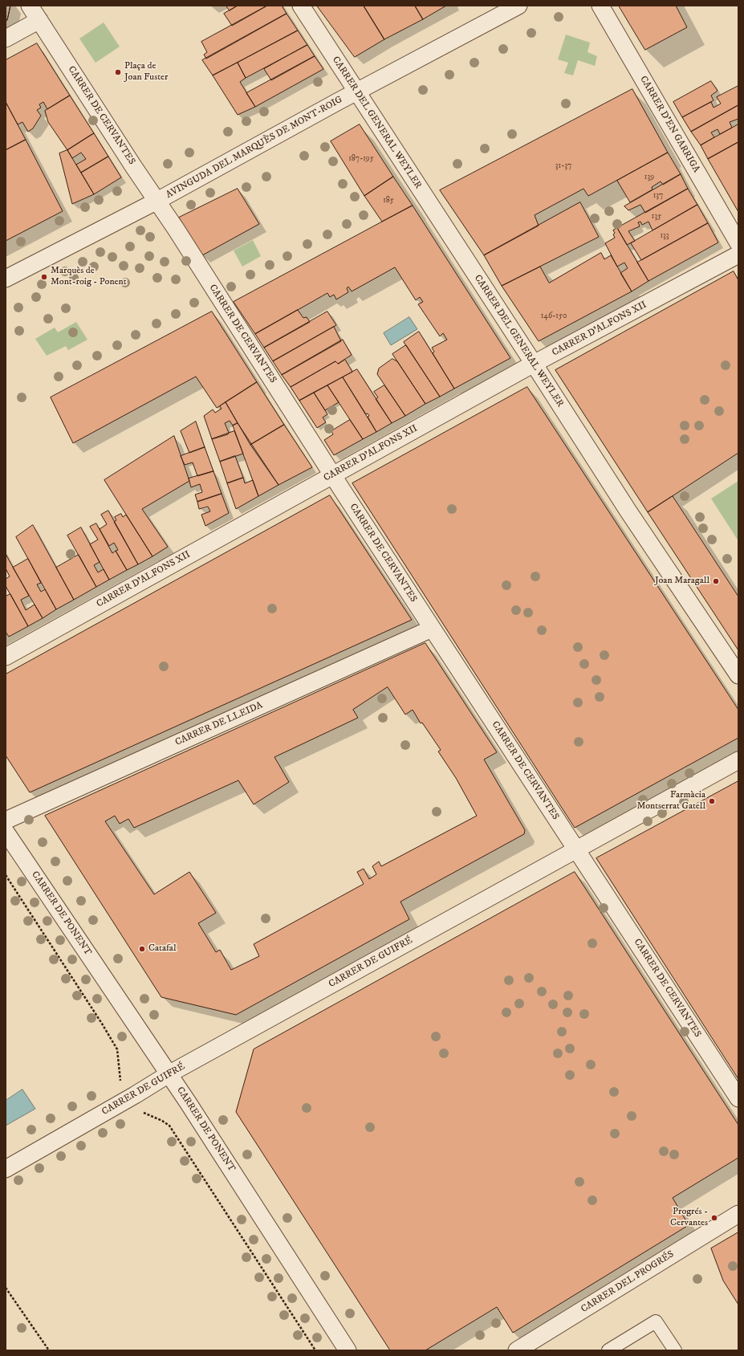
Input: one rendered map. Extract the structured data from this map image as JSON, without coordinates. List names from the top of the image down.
{
  "streets": {
    "street": [
      "CARRER DE CERVANTES",
      "CARRER DEL GENERAL WEYLER",
      "CARRER D'EN GARRIGA",
      "AVINGUDA DEL MARQUÈS DE MONT-ROIG",
      "CARRER D'ALFONS XII",
      "CARRER DE LLEIDA",
      "CARRER DE PONENT",
      "CARRER DE GUIFRÉ",
      "CARRER DEL PROGRÉS"
    ]
  },
  "crossings": [
    ["CARRER DE CERVANTES", "AVINGUDA DEL MARQUÈS DE MONT-ROIG"],
    ["CARRER DE CERVANTES", "CARRER D'ALFONS XII"],
    ["CARRER DE CERVANTES", "CARRER DE LLEIDA"],
    ["CARRER DE CERVANTES", "CARRER DE GUIFRÉ"],
    ["CARRER DEL GENERAL WEYLER", "AVINGUDA DEL MARQUÈS DE MONT-ROIG"],
    ["CARRER DEL GENERAL WEYLER", "CARRER D'ALFONS XII"],
    ["CARRER DE PONENT", "CARRER DE GUIFRÉ"]
  ],
  "places": [
    "Plaça de Joan Fuster",
    "Marquès de Mont-roig - Ponent",
    "Joan Maragall",
    "Farmàcia Montserrat Gatell",
    "Catafal",
    "Progrés - Cervantes"
  ],
  "house_numbers": [
    "187-195",
    "31-37",
    "139",
    "137",
    "185",
    "135",
    "133",
    "146-150"
  ]
}
